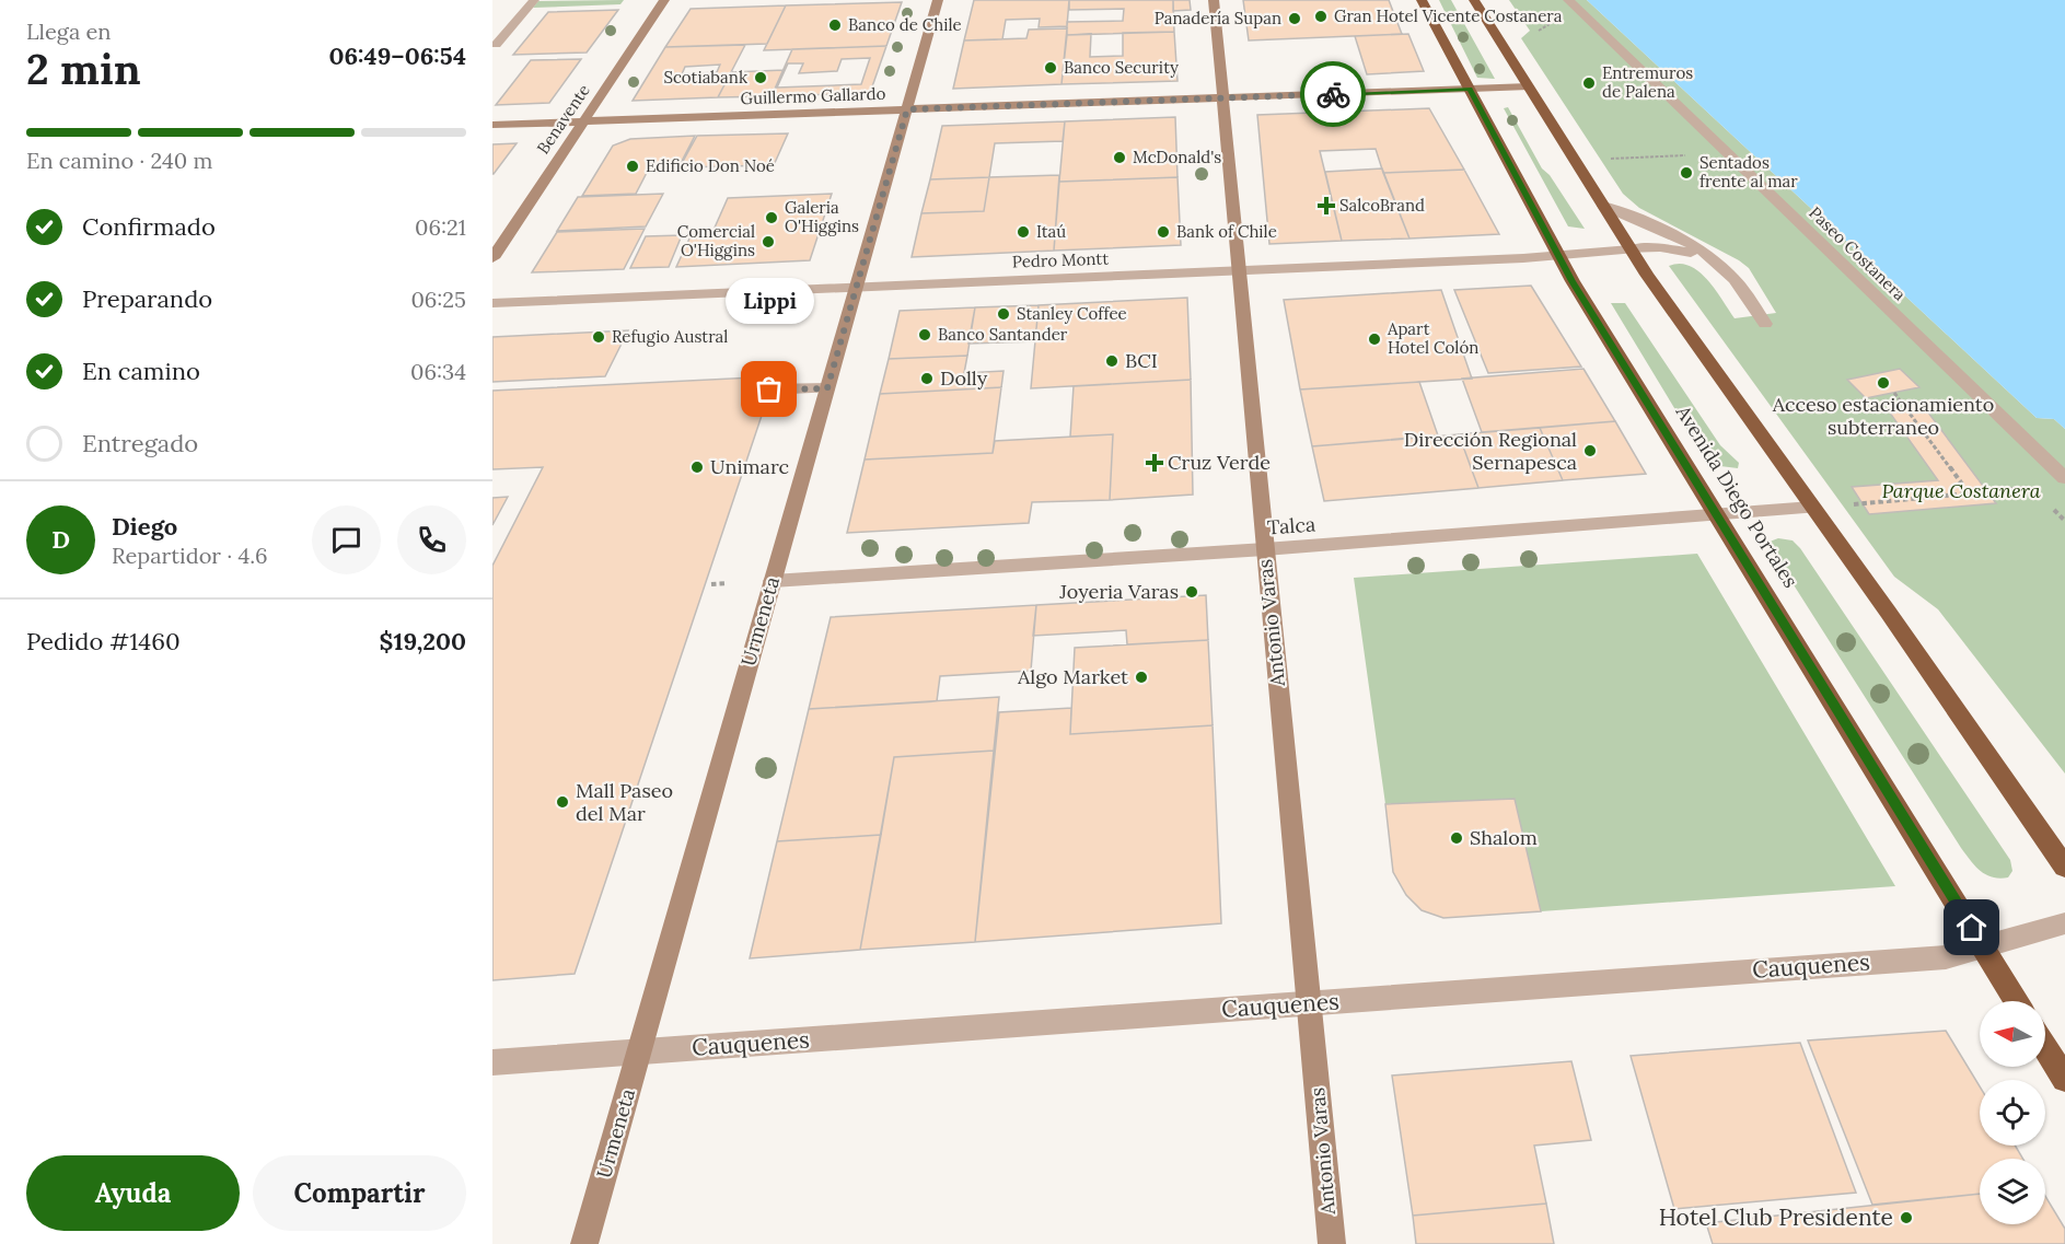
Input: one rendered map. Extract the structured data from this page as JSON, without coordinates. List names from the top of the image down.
{
  "streets": {
    "highway": ["Avenida Diego Portales"],
    "main road": [
      "Guillermo Gallardo",
      "Benavente",
      "Urmeneta",
      "Antonio Varas"
    ],
    "street": [
      "Paseo Costanera",
      "Pedro Montt",
      "Talca",
      "Cauquenes"
    ]
  },
  "crossings": [
    ["Guillermo Gallardo", "Benavente"],
    ["Guillermo Gallardo", "Avenida Diego Portales"],
    ["Guillermo Gallardo", "Urmeneta"],
    ["Guillermo Gallardo", "Antonio Varas"],
    ["Pedro Montt", "Avenida Diego Portales"],
    ["Pedro Montt", "Urmeneta"],
    ["Pedro Montt", "Antonio Varas"],
    ["Avenida Diego Portales", "Talca"],
    ["Avenida Diego Portales", "Cauquenes"],
    ["Talca", "Urmeneta"],
    ["Talca", "Antonio Varas"],
    ["Urmeneta", "Cauquenes"],
    ["Antonio Varas", "Cauquenes"]
  ],
  "parks": ["Parque Costanera"],
  "places": {
    "other": [
      "Gran Hotel Vicente Costanera",
      "Panadería Supan",
      "Banco de Chile",
      "Banco Security",
      "Scotiabank",
      "Entremuros de Palena",
      "McDonald's",
      "Edificio Don Noé",
      "Sentados frente al mar",
      "Galeria O'Higgins",
      "Itaú",
      "Bank of Chile",
      "Comercial O'Higgins",
      "Stanley Coffee",
      "Banco Santander",
      "Refugio Austral",
      "Apart Hotel Colón",
      "BCI",
      "Dolly",
      "Acceso estacionamiento subterraneo",
      "Lippi",
      "Dirección Regional Sernapesca",
      "Unimarc",
      "Joyeria Varas",
      "Algo Market",
      "Mall Paseo del Mar",
      "Shalom",
      "Hotel Club Presidente"
    ],
    "health": ["SalcoBrand", "Cruz Verde"]
  },
  "north": "left",
  "page": {
    "heading": ["2 min", "Llega en", "06:49–06:54"],
    "panel": [
      "Diego",
      "Repartidor · 4.6",
      "Pedido #1460",
      "$19,200"
    ],
    "bar": "En camino · 240 m",
    "list": [
      ["Confirmado", "06:21"],
      ["Preparando", "06:25"],
      ["En camino", "06:34"],
      "Entregado"
    ],
    "bubble": "Lippi",
    "round": "D",
    "buttons": ["Ayuda", "Compartir"]
  }
}
